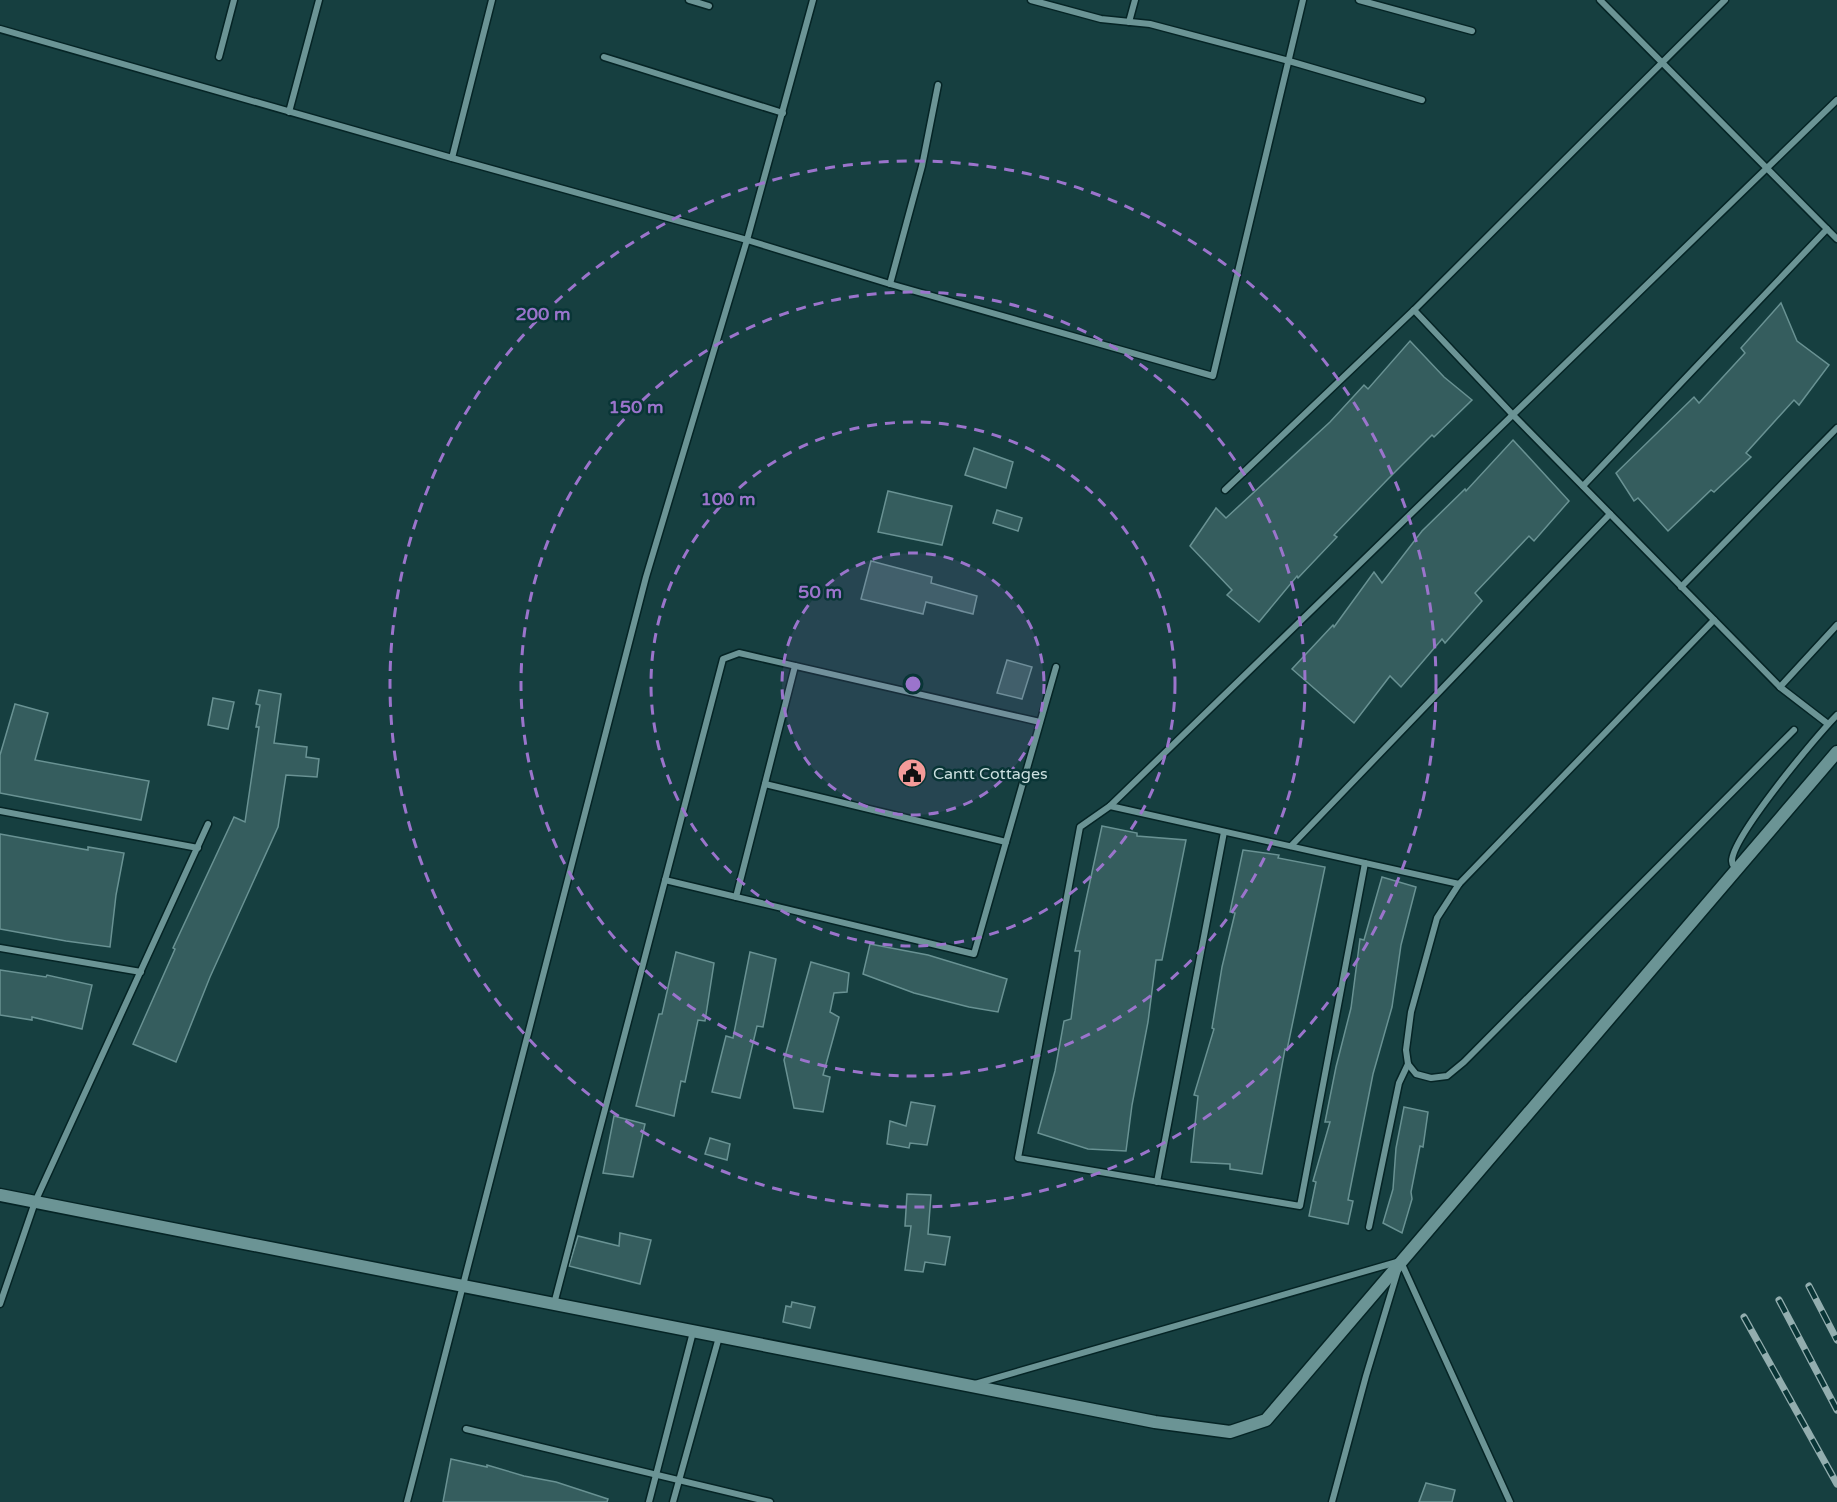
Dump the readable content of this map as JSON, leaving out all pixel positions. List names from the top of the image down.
{
  "places": {
    "public building": ["Cantt Cottages"]
  },
  "rings": [
    "200 m",
    "150 m",
    "100 m",
    "50 m"
  ]
}
